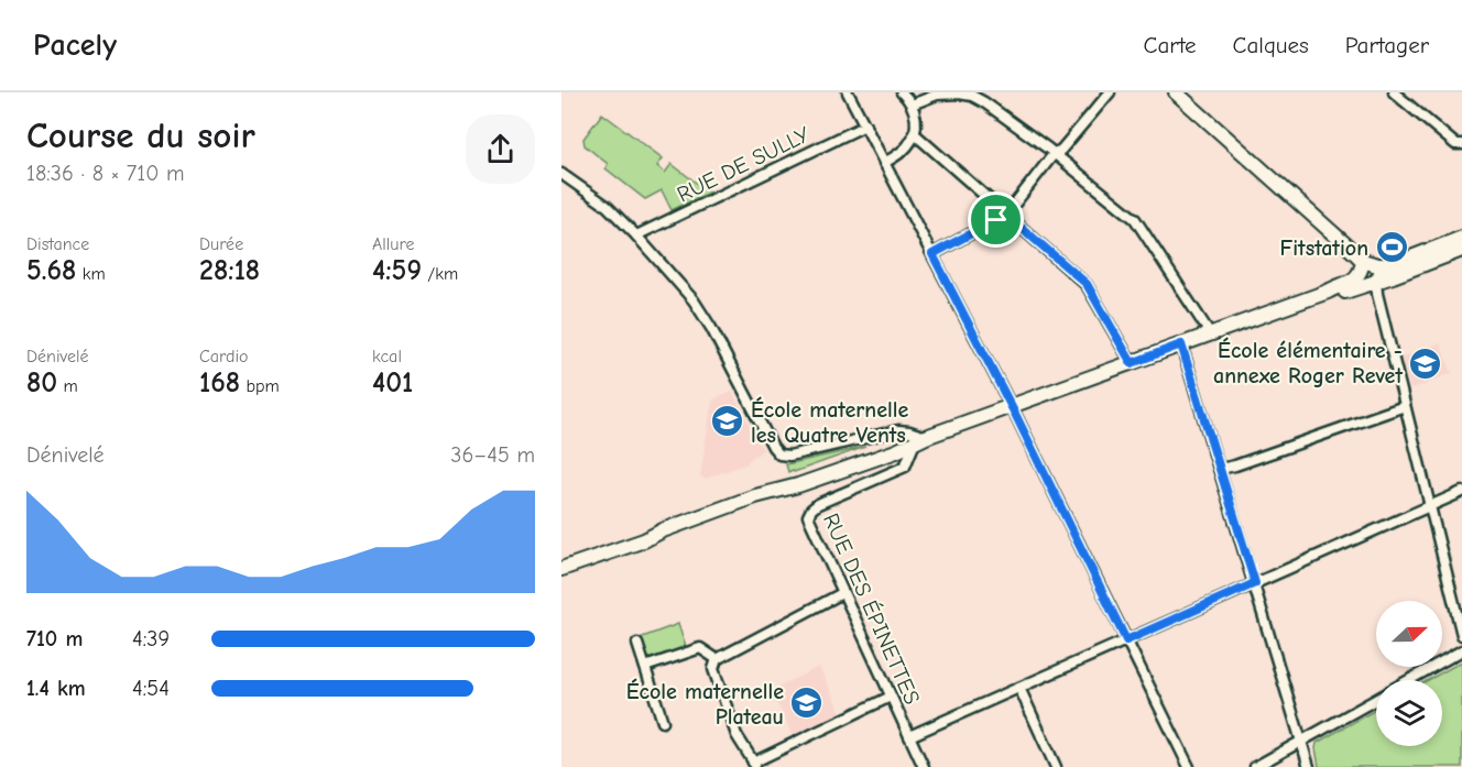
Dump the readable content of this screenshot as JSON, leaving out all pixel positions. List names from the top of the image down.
{
  "streets": {
    "street": ["RUE DE SULLY", "RUE DES ÉPINETTES"]
  },
  "places": {
    "sports": ["Fitstation"],
    "school or university": ["École élémentaire - annexe Roger Revet", "École maternelle les Quatre Vents", "École maternelle Plateau"]
  },
  "north": "right",
  "page": {
    "header": "Pacely",
    "nav": ["Carte", "Calques", "Partager"],
    "heading": ["Course du soir", "18:36 · 8 × 710 m"],
    "stats": [
      ["Distance", "5.68 km"],
      ["Durée", "28:18"],
      ["Allure", "4:59 /km"],
      ["Dénivelé", "80 m"],
      ["Cardio", "168 bpm"],
      ["kcal", "401"]
    ],
    "chart": ["Dénivelé", "36–45 m"],
    "list": [
      {
        "name": "710 m",
        "note": "4:39"
      },
      {
        "name": "1.4 km",
        "note": "4:54"
      }
    ]
  }
}
